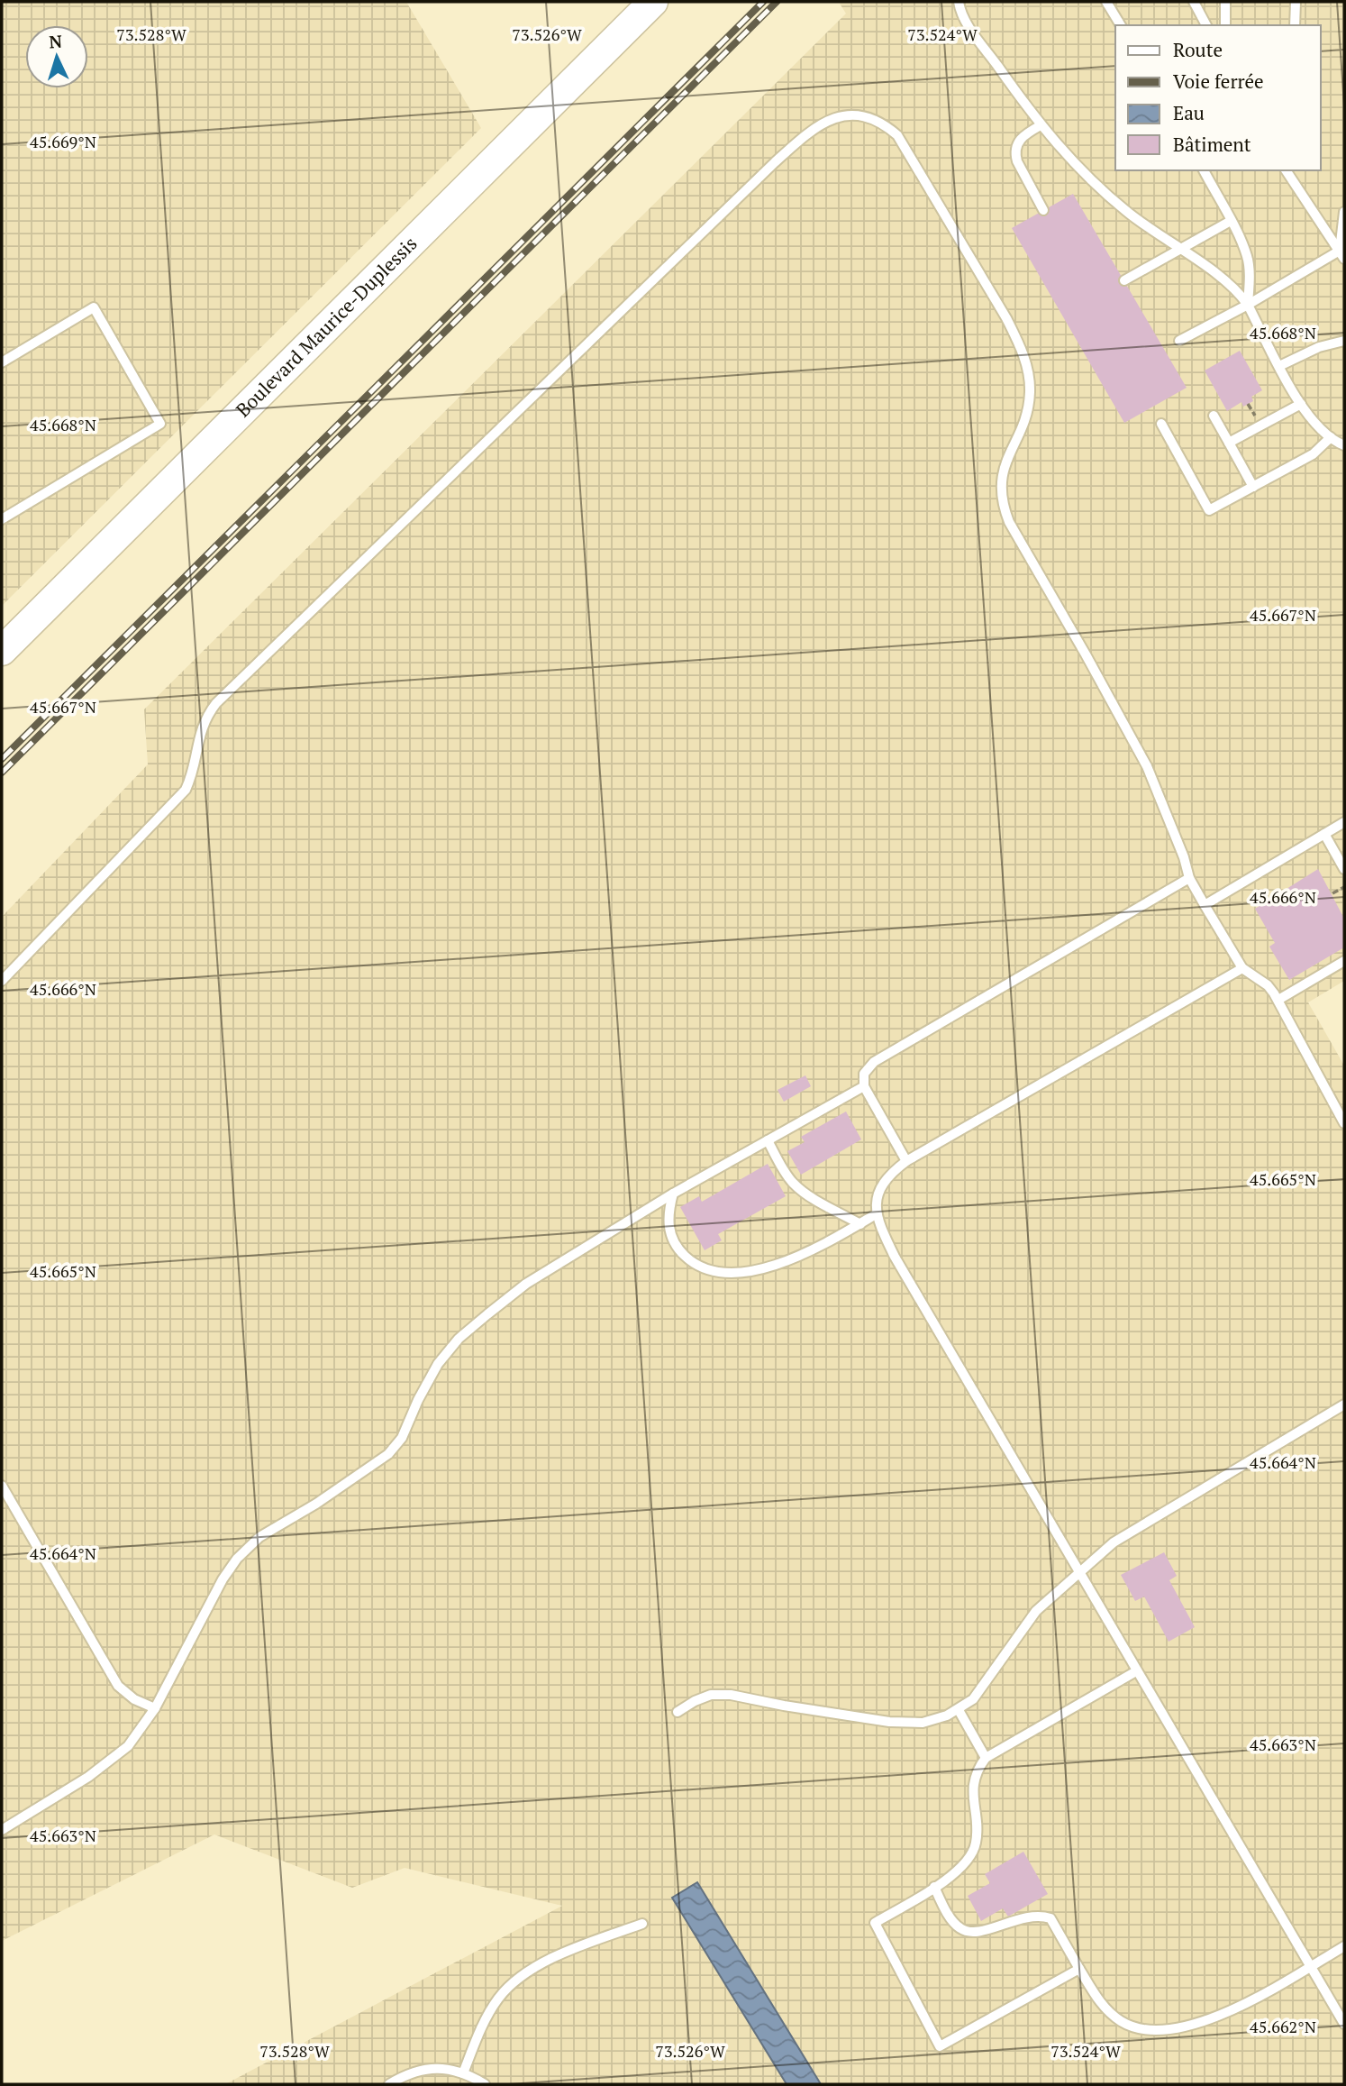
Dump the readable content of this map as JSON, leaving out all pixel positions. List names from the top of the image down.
{
  "streets": {
    "street": ["Boulevard Maurice-Duplessis"]
  },
  "legend": [
    "Route",
    "Voie ferrée",
    "Eau",
    "Bâtiment"
  ],
  "north": "top",
  "coordinates": [
    "73.528°W",
    "73.526°W",
    "73.524°W",
    "45.669°N",
    "45.668°N",
    "45.667°N",
    "45.666°N",
    "45.665°N",
    "45.664°N",
    "45.663°N",
    "45.662°N"
  ]
}
